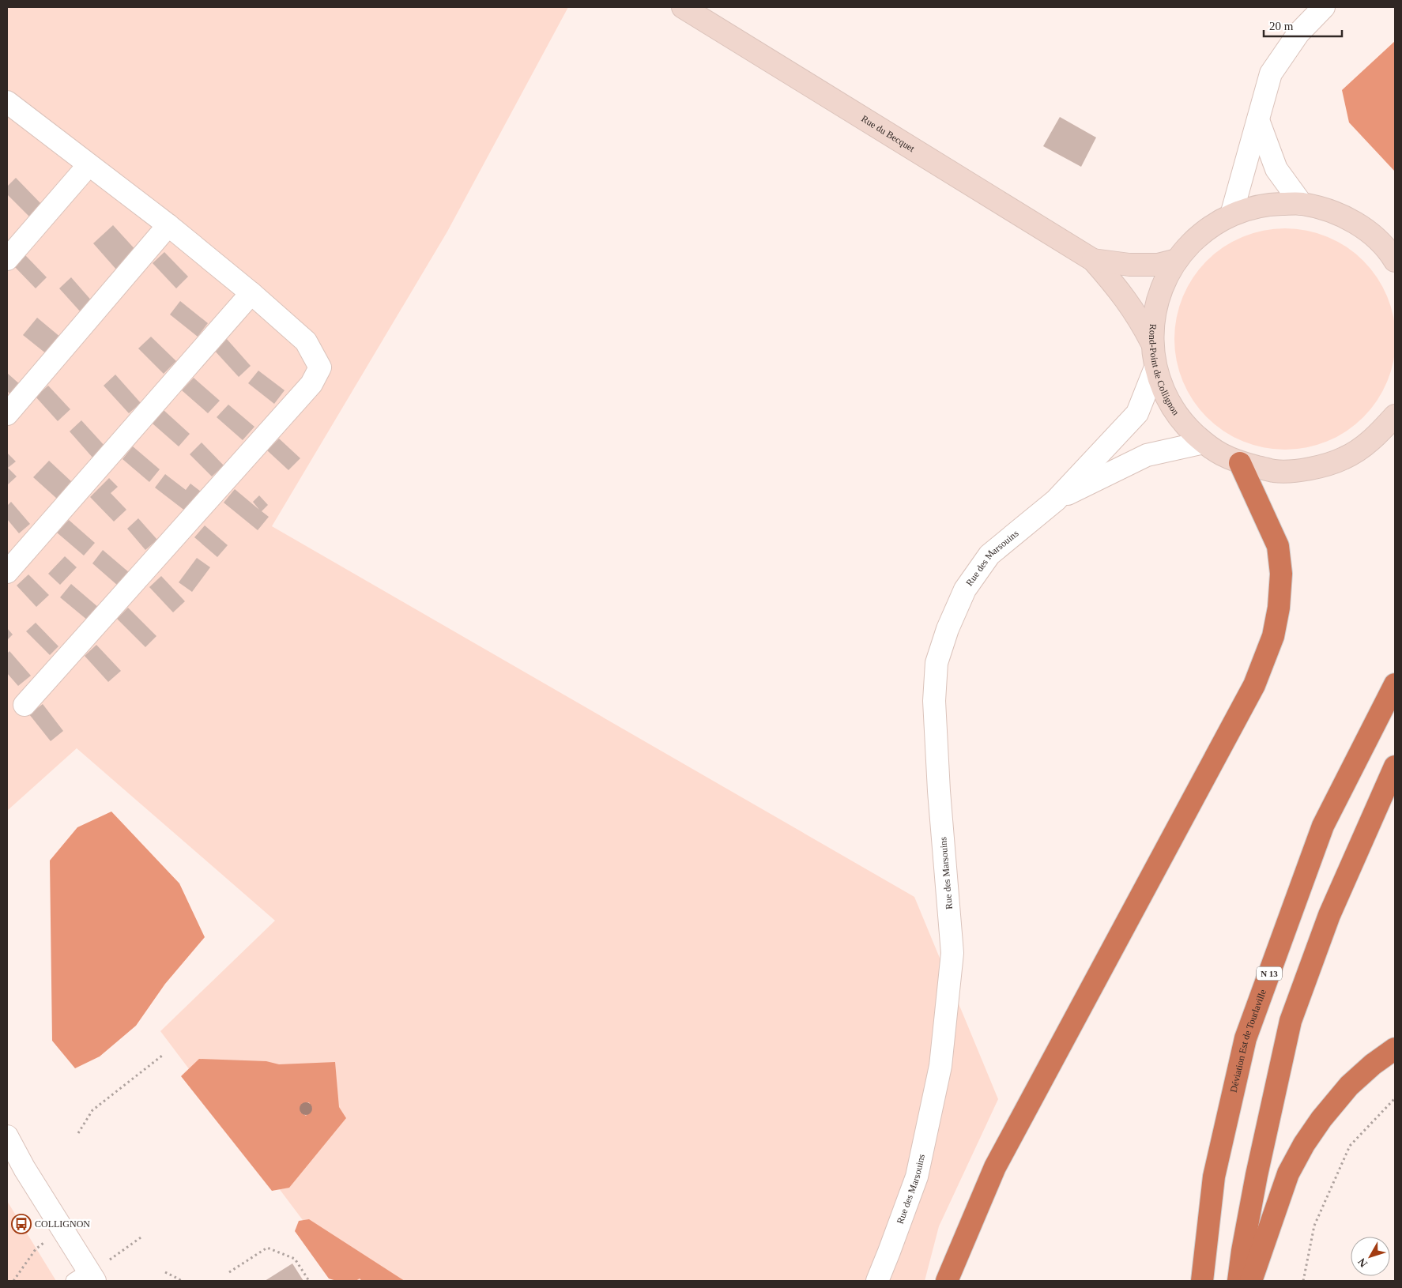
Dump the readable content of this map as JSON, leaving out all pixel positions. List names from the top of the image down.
{
  "streets": {
    "highway": ["N 13", "Déviation Est de Tourlaville"],
    "main road": ["Rue du Becquet", "Rond-Point de Collignon"],
    "street": ["Rue des Marsouins"]
  },
  "crossings": [
    ["Rue du Becquet", "Rond-Point de Collignon"],
    ["Rond-Point de Collignon", "Rue des Marsouins"]
  ],
  "places": {
    "bus stop": ["COLLIGNON"]
  },
  "scale_bar": "20 m",
  "north": "bottom left"
}
